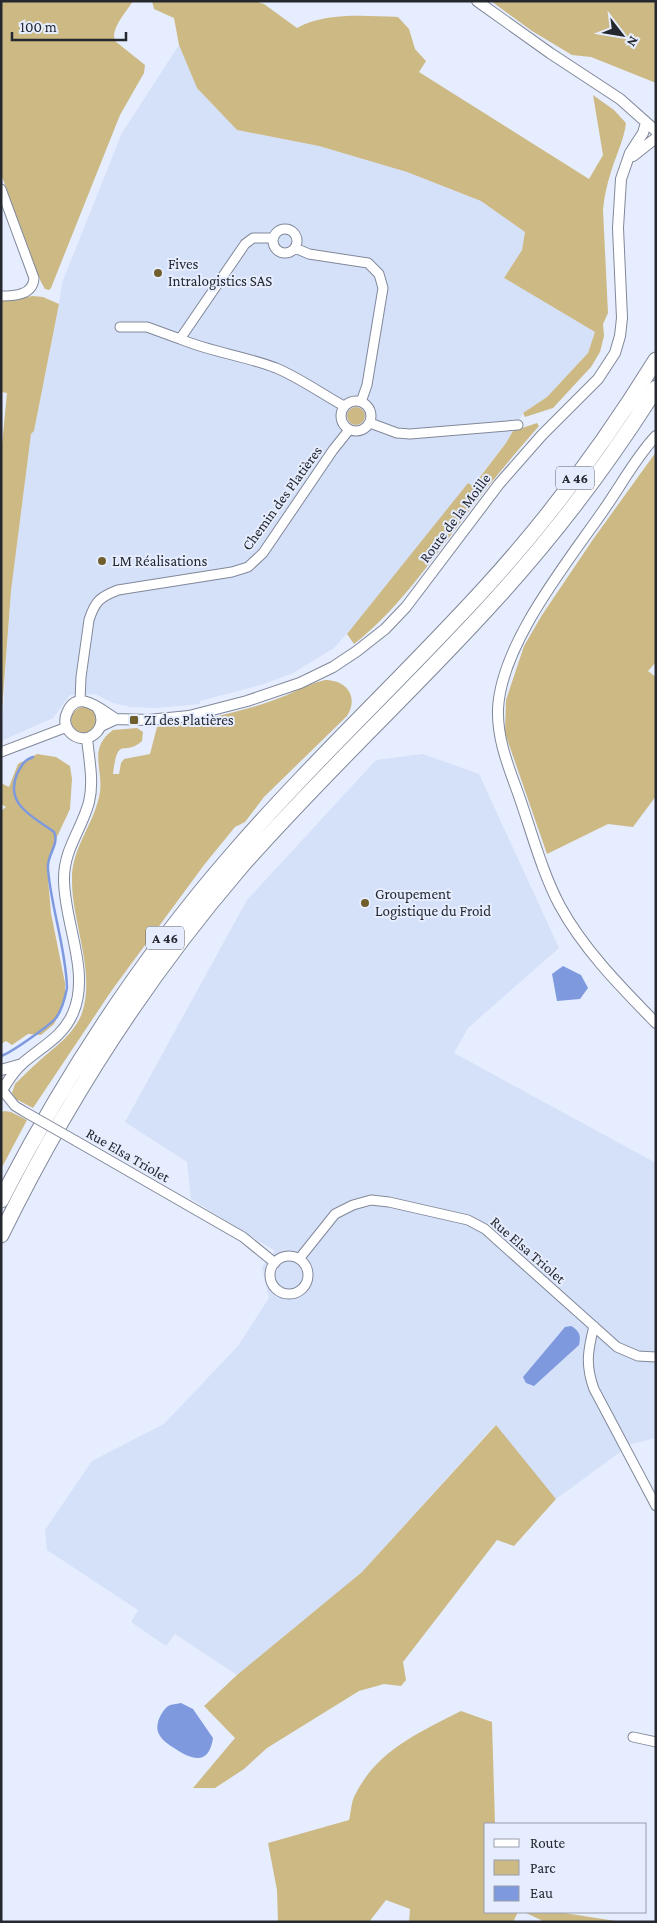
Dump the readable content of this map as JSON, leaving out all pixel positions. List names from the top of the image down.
{
  "streets": {
    "highway": ["A 46"],
    "street": ["Chemin des Platières", "Route de la Moille", "Rue Elsa Triolet"]
  },
  "crossings": [
    ["Chemin des Platières", "Route de la Moille"]
  ],
  "places": {
    "other": ["Fives Intralogistics SAS", "LM Réalisations", "Groupement Logistique du Froid"],
    "transit": ["ZI des Platières"]
  },
  "legend": ["Route", "Parc", "Eau"],
  "scale_bar": "100 m",
  "north": "bottom right"
}
